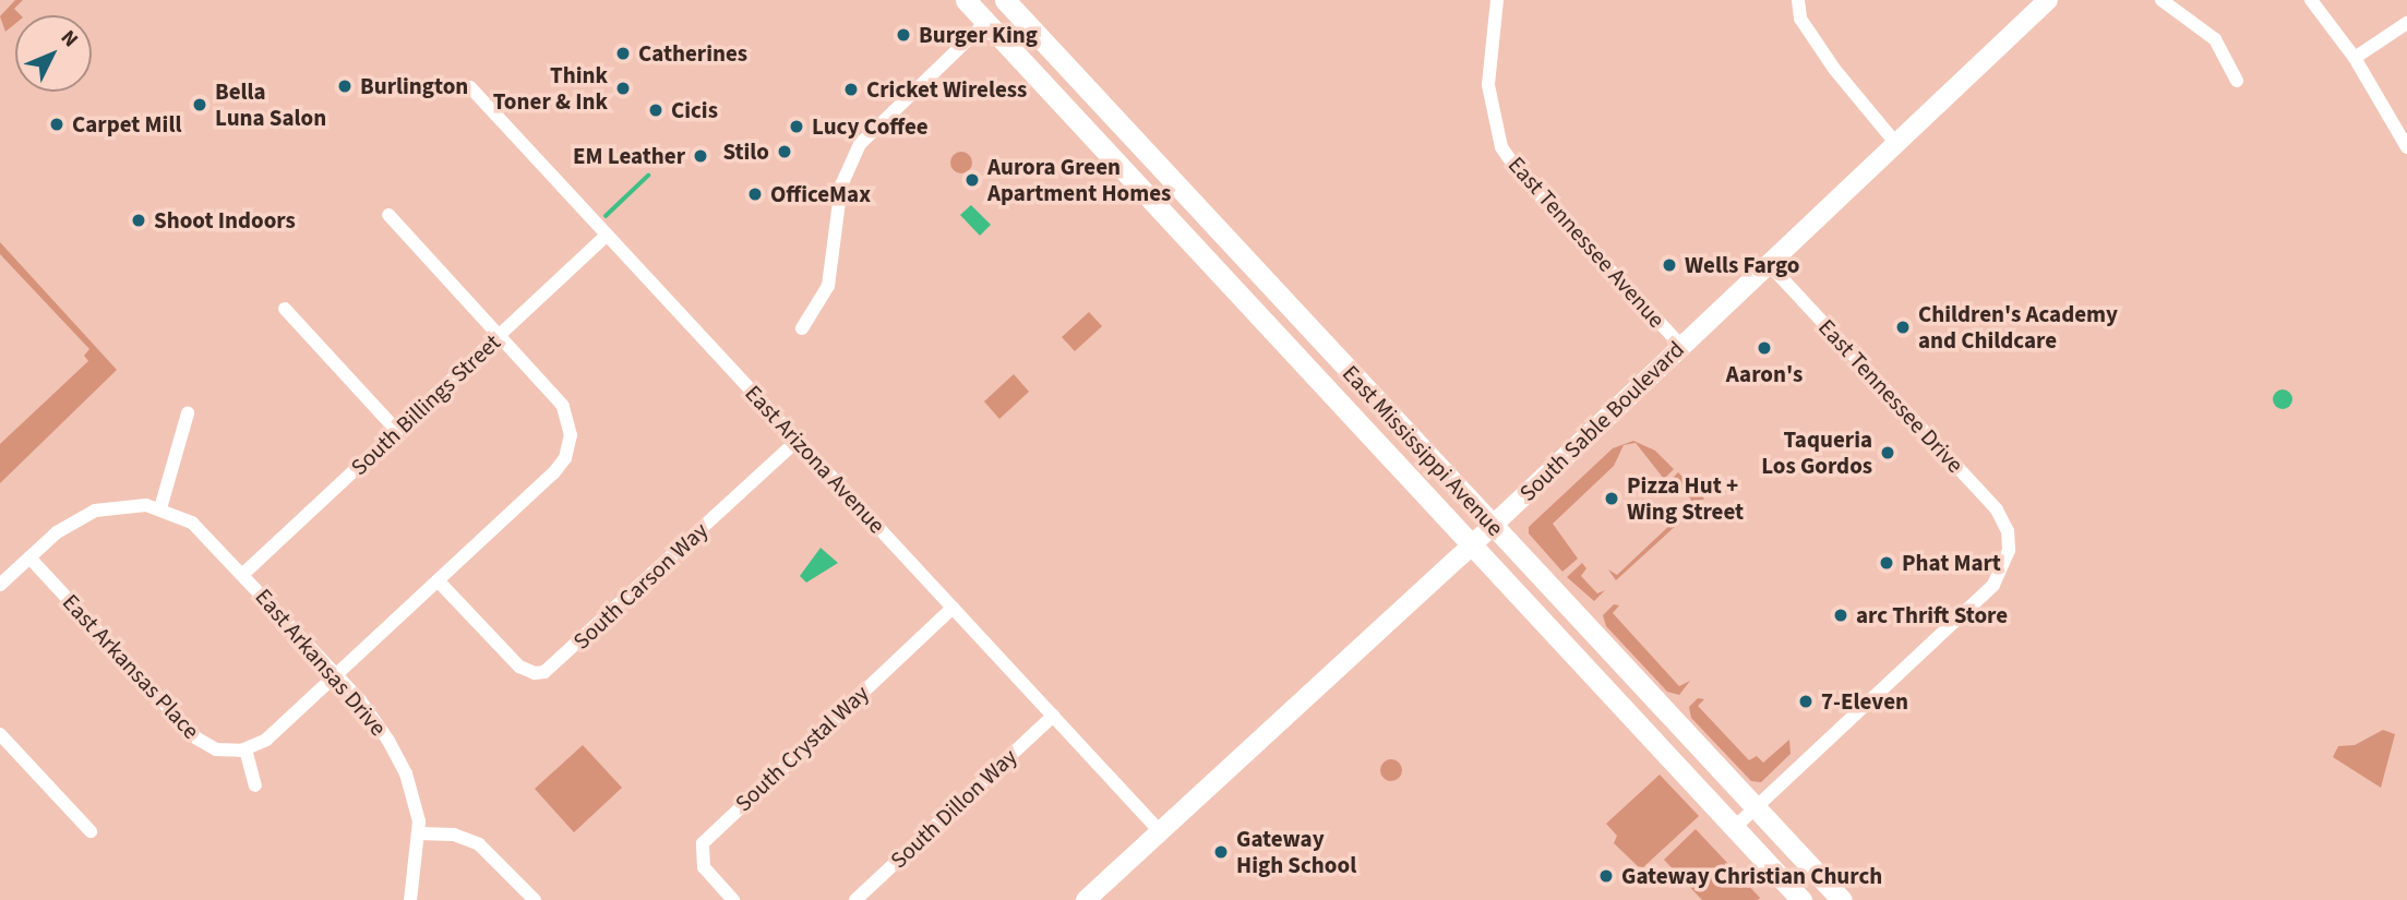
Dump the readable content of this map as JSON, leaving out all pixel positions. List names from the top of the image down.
{
  "streets": {
    "main road": ["South Sable Boulevard", "East Mississippi Avenue"],
    "street": [
      "East Tennessee Avenue",
      "East Tennessee Drive",
      "South Billings Street",
      "East Arizona Avenue",
      "South Carson Way",
      "East Arkansas Drive",
      "East Arkansas Place",
      "South Crystal Way",
      "South Dillon Way"
    ]
  },
  "crossings": [
    ["East Tennessee Avenue", "South Sable Boulevard"],
    ["East Tennessee Drive", "South Sable Boulevard"],
    ["East Tennessee Drive", "East Mississippi Avenue"],
    ["South Billings Street", "East Arizona Avenue"],
    ["South Billings Street", "East Arkansas Drive"],
    ["South Sable Boulevard", "East Mississippi Avenue"],
    ["South Sable Boulevard", "East Arizona Avenue"],
    ["East Arizona Avenue", "South Carson Way"],
    ["East Arizona Avenue", "South Crystal Way"],
    ["East Arizona Avenue", "South Dillon Way"],
    ["East Arkansas Drive", "East Arkansas Place"]
  ],
  "places": [
    "Burger King",
    "Catherines",
    "Burlington",
    "Think Toner & Ink",
    "Cricket Wireless",
    "Bella Luna Salon",
    "Cicis",
    "Carpet Mill",
    "Lucy Coffee",
    "Stilo",
    "EM Leather",
    "Aurora Green Apartment Homes",
    "OfficeMax",
    "Shoot Indoors",
    "Wells Fargo",
    "Children's Academy and Childcare",
    "Aaron's",
    "Taqueria Los Gordos",
    "Pizza Hut + Wing Street",
    "Phat Mart",
    "arc Thrift Store",
    "7-Eleven",
    "Gateway High School",
    "Gateway Christian Church"
  ],
  "north": "top right"
}
